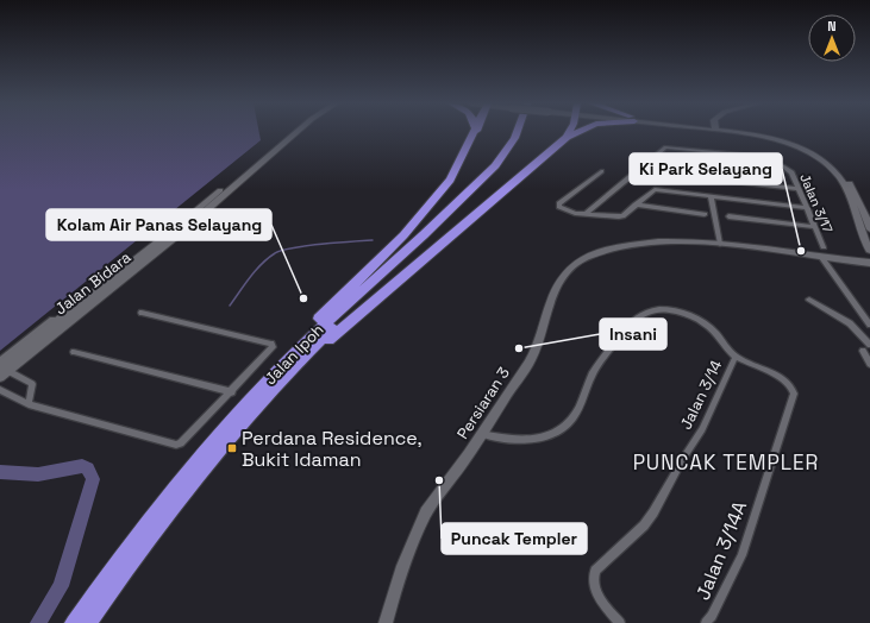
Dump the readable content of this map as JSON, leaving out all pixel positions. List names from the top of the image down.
{
  "streets": {
    "highway": ["Jalan Ipoh"],
    "main road": ["Jalan Bidara", "Persiaran 3"],
    "street": ["Jalan 3/17", "Jalan 3/14", "Jalan 3/14A"]
  },
  "crossings": [
    ["Jalan 3/14", "Persiaran 3"],
    ["Jalan 3/14", "Jalan 3/14A"]
  ],
  "districts": ["PUNCAK TEMPLER"],
  "places": {
    "other": [
      "Ki Park Selayang",
      "Kolam Air Panas Selayang",
      "Insani",
      "Puncak Templer"
    ],
    "transit": ["Perdana Residence, Bukit Idaman"]
  },
  "north": "top"
}
